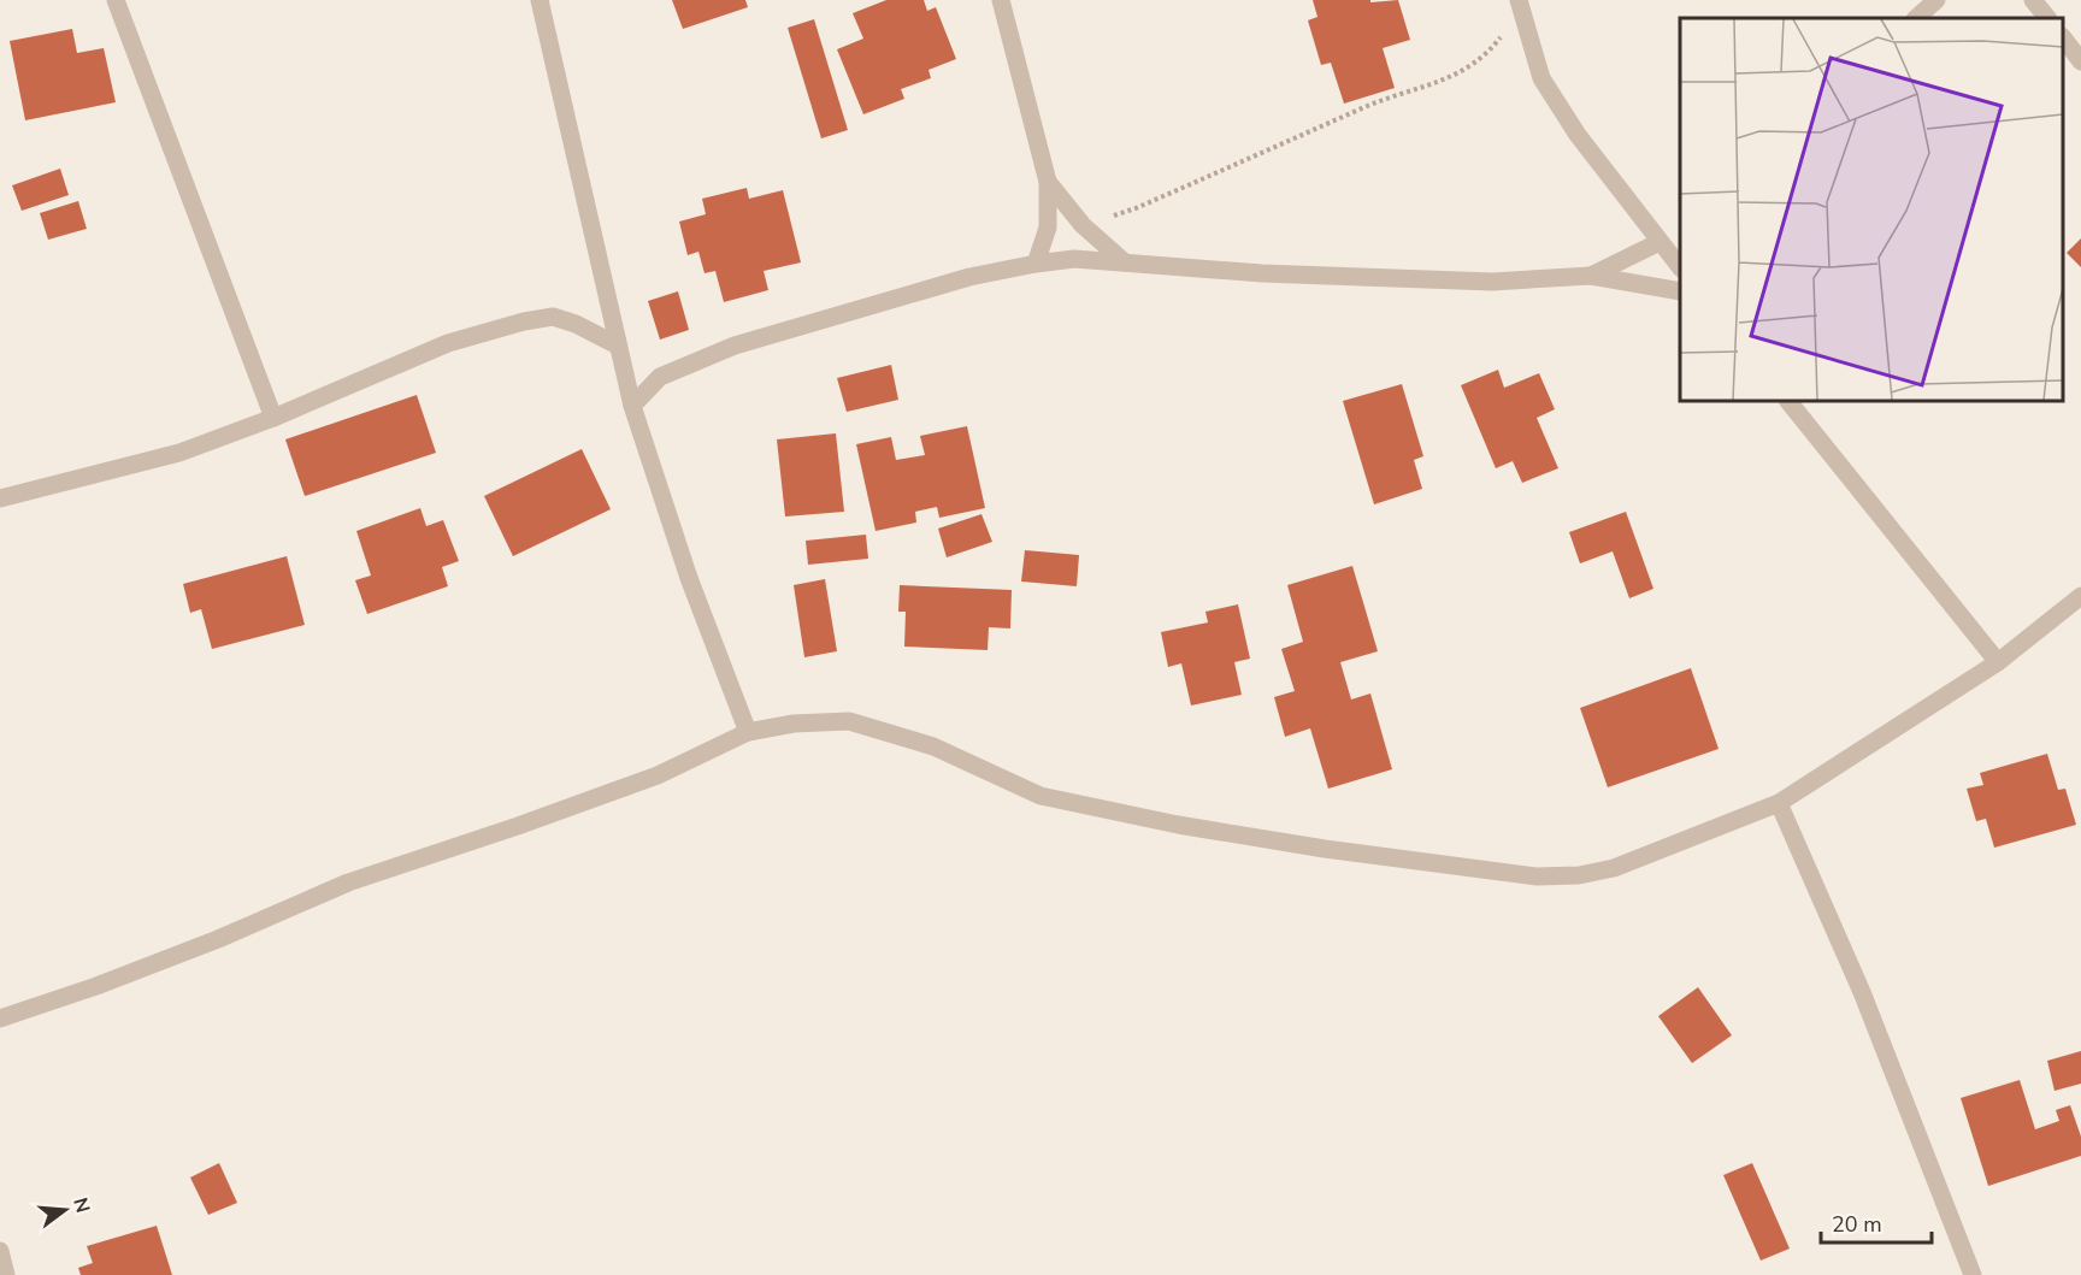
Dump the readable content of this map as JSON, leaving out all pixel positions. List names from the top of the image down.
{
  "scale_bar": "20 m",
  "north": "right"
}
